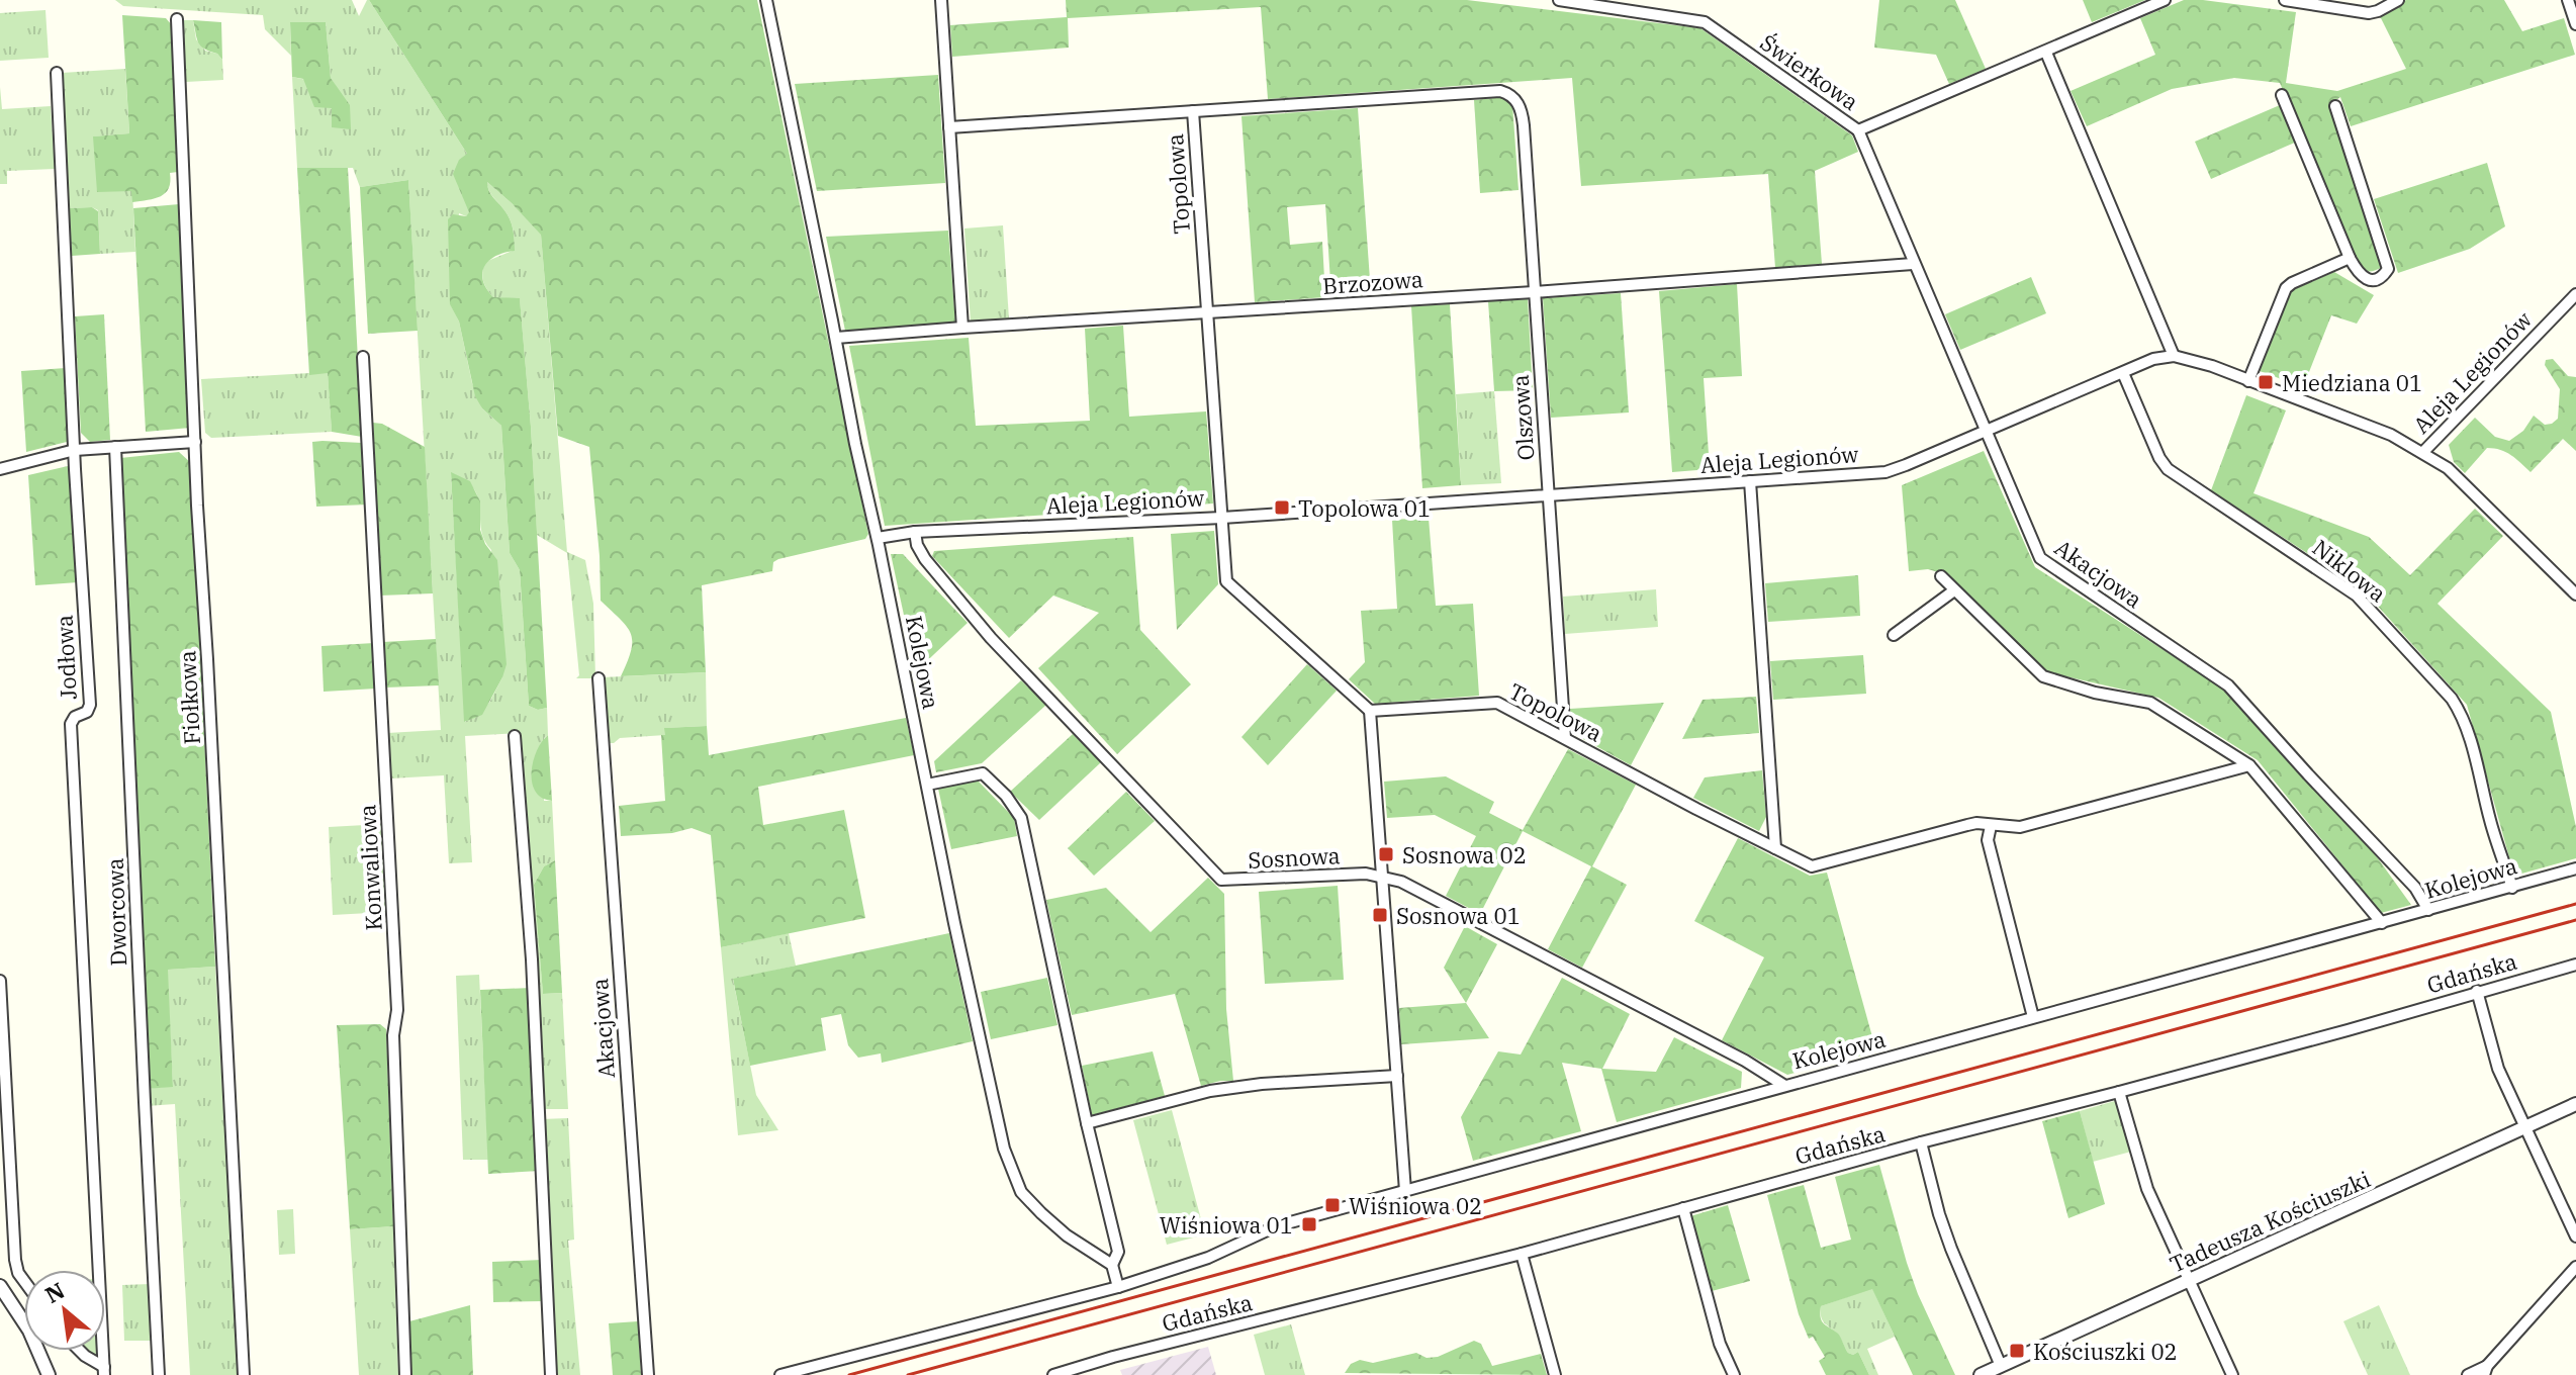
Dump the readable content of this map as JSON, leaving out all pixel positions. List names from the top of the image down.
{
  "streets": {
    "street": [
      "Świerkowa",
      "Topolowa",
      "Brzozowa",
      "Aleja Legionów",
      "Olszowa",
      "Niklowa",
      "Akacjowa",
      "Jodłowa",
      "Kolejowa",
      "Fiołkowa",
      "Sosnowa",
      "Konwaliowa",
      "Dworcowa",
      "Gdańska",
      "Tadeusza Kościuszki"
    ]
  },
  "crossings": [
    ["Świerkowa", "Akacjowa"],
    ["Topolowa", "Brzozowa"],
    ["Topolowa", "Aleja Legionów"],
    ["Topolowa", "Olszowa"],
    ["Brzozowa", "Olszowa"],
    ["Brzozowa", "Akacjowa"],
    ["Brzozowa", "Kolejowa"],
    ["Aleja Legionów", "Olszowa"],
    ["Aleja Legionów", "Niklowa"],
    ["Aleja Legionów", "Akacjowa"],
    ["Aleja Legionów", "Kolejowa"],
    ["Aleja Legionów", "Sosnowa"],
    ["Niklowa", "Kolejowa"],
    ["Akacjowa", "Kolejowa"],
    ["Kolejowa", "Sosnowa"]
  ],
  "places": {
    "transit": [
      "Miedziana 01",
      "Topolowa 01",
      "Sosnowa 02",
      "Sosnowa 01",
      "Wiśniowa 02",
      "Wiśniowa 01",
      "Kościuszki 02"
    ]
  },
  "north": "top left"
}
